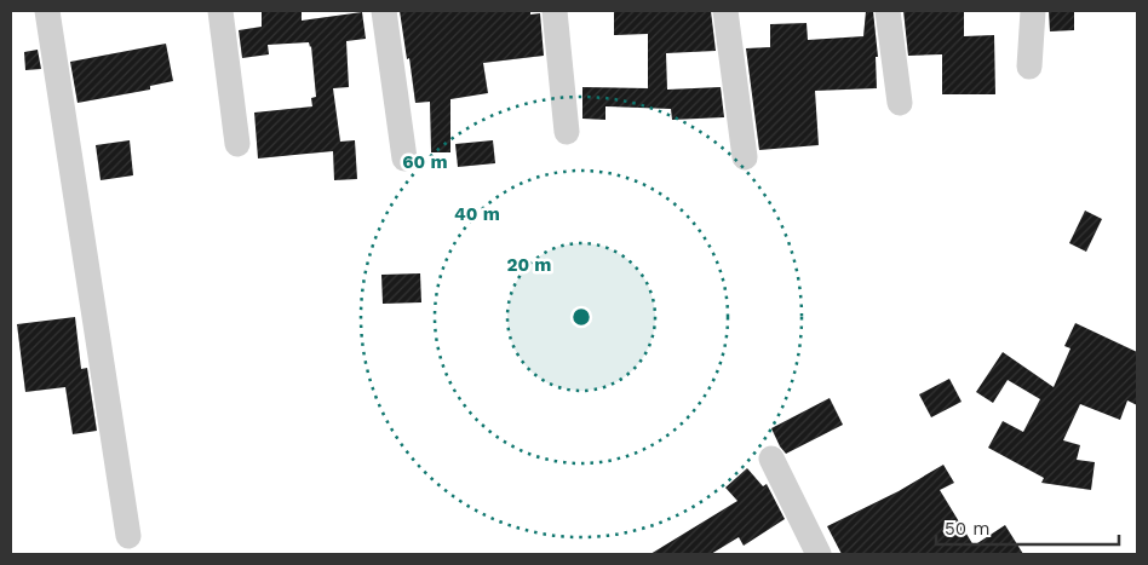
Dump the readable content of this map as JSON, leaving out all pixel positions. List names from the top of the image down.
{
  "scale_bar": "50 m",
  "rings": ["60 m", "40 m", "20 m"]
}
